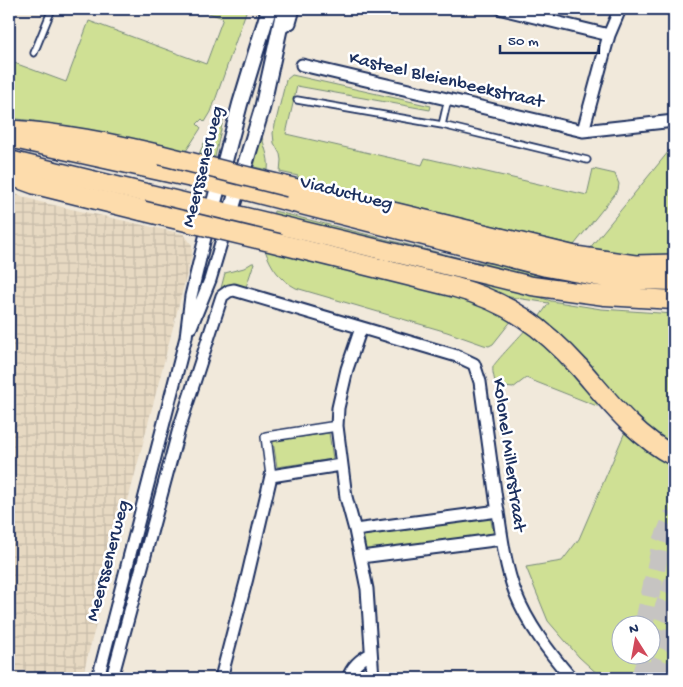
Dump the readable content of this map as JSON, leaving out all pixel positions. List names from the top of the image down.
{
  "streets": {
    "main road": ["Viaductweg"],
    "street": ["Kasteel Bleienbeekstraat", "Meerssenerweg", "Kolonel Millerstraat"]
  },
  "crossings": [
    ["Meerssenerweg", "Viaductweg"],
    ["Meerssenerweg", "Kolonel Millerstraat"]
  ],
  "scale_bar": "50 m",
  "north": "top"
}
